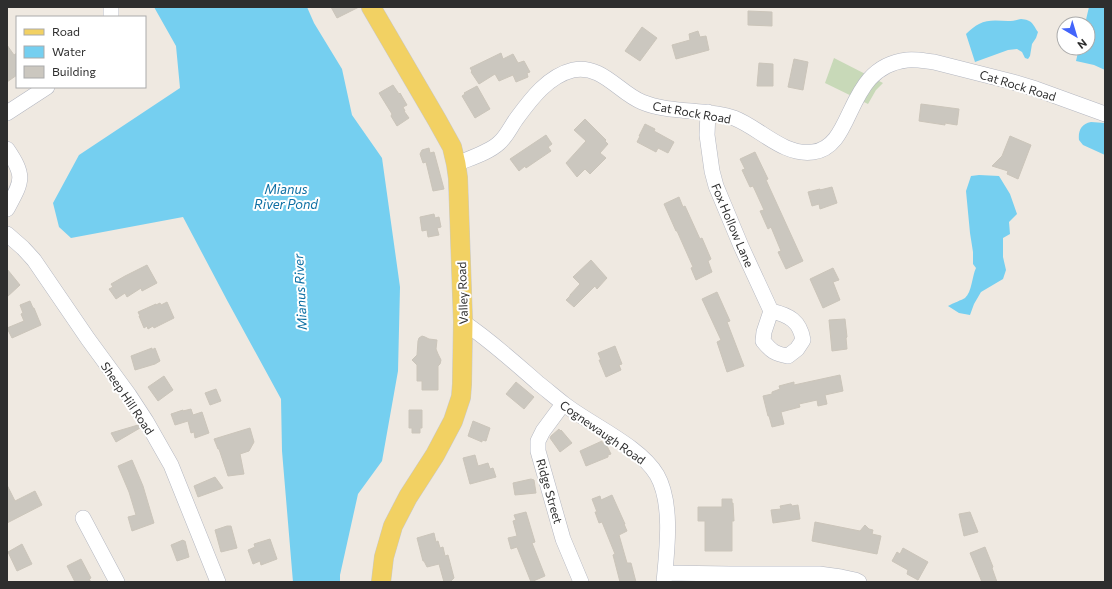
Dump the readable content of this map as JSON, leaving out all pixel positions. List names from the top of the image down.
{
  "streets": {
    "main road": ["Valley Road"],
    "street": [
      "Cat Rock Road",
      "Fox Hollow Lane",
      "Sheep Hill Road",
      "Cognewaugh Road",
      "Ridge Street"
    ]
  },
  "crossings": [
    ["Cat Rock Road", "Fox Hollow Lane"],
    ["Cat Rock Road", "Valley Road"],
    ["Valley Road", "Cognewaugh Road"],
    ["Cognewaugh Road", "Ridge Street"]
  ],
  "water": ["Mianus River Pond", "Mianus River"],
  "legend": ["Road", "Water", "Building"],
  "north": "bottom right"
}
